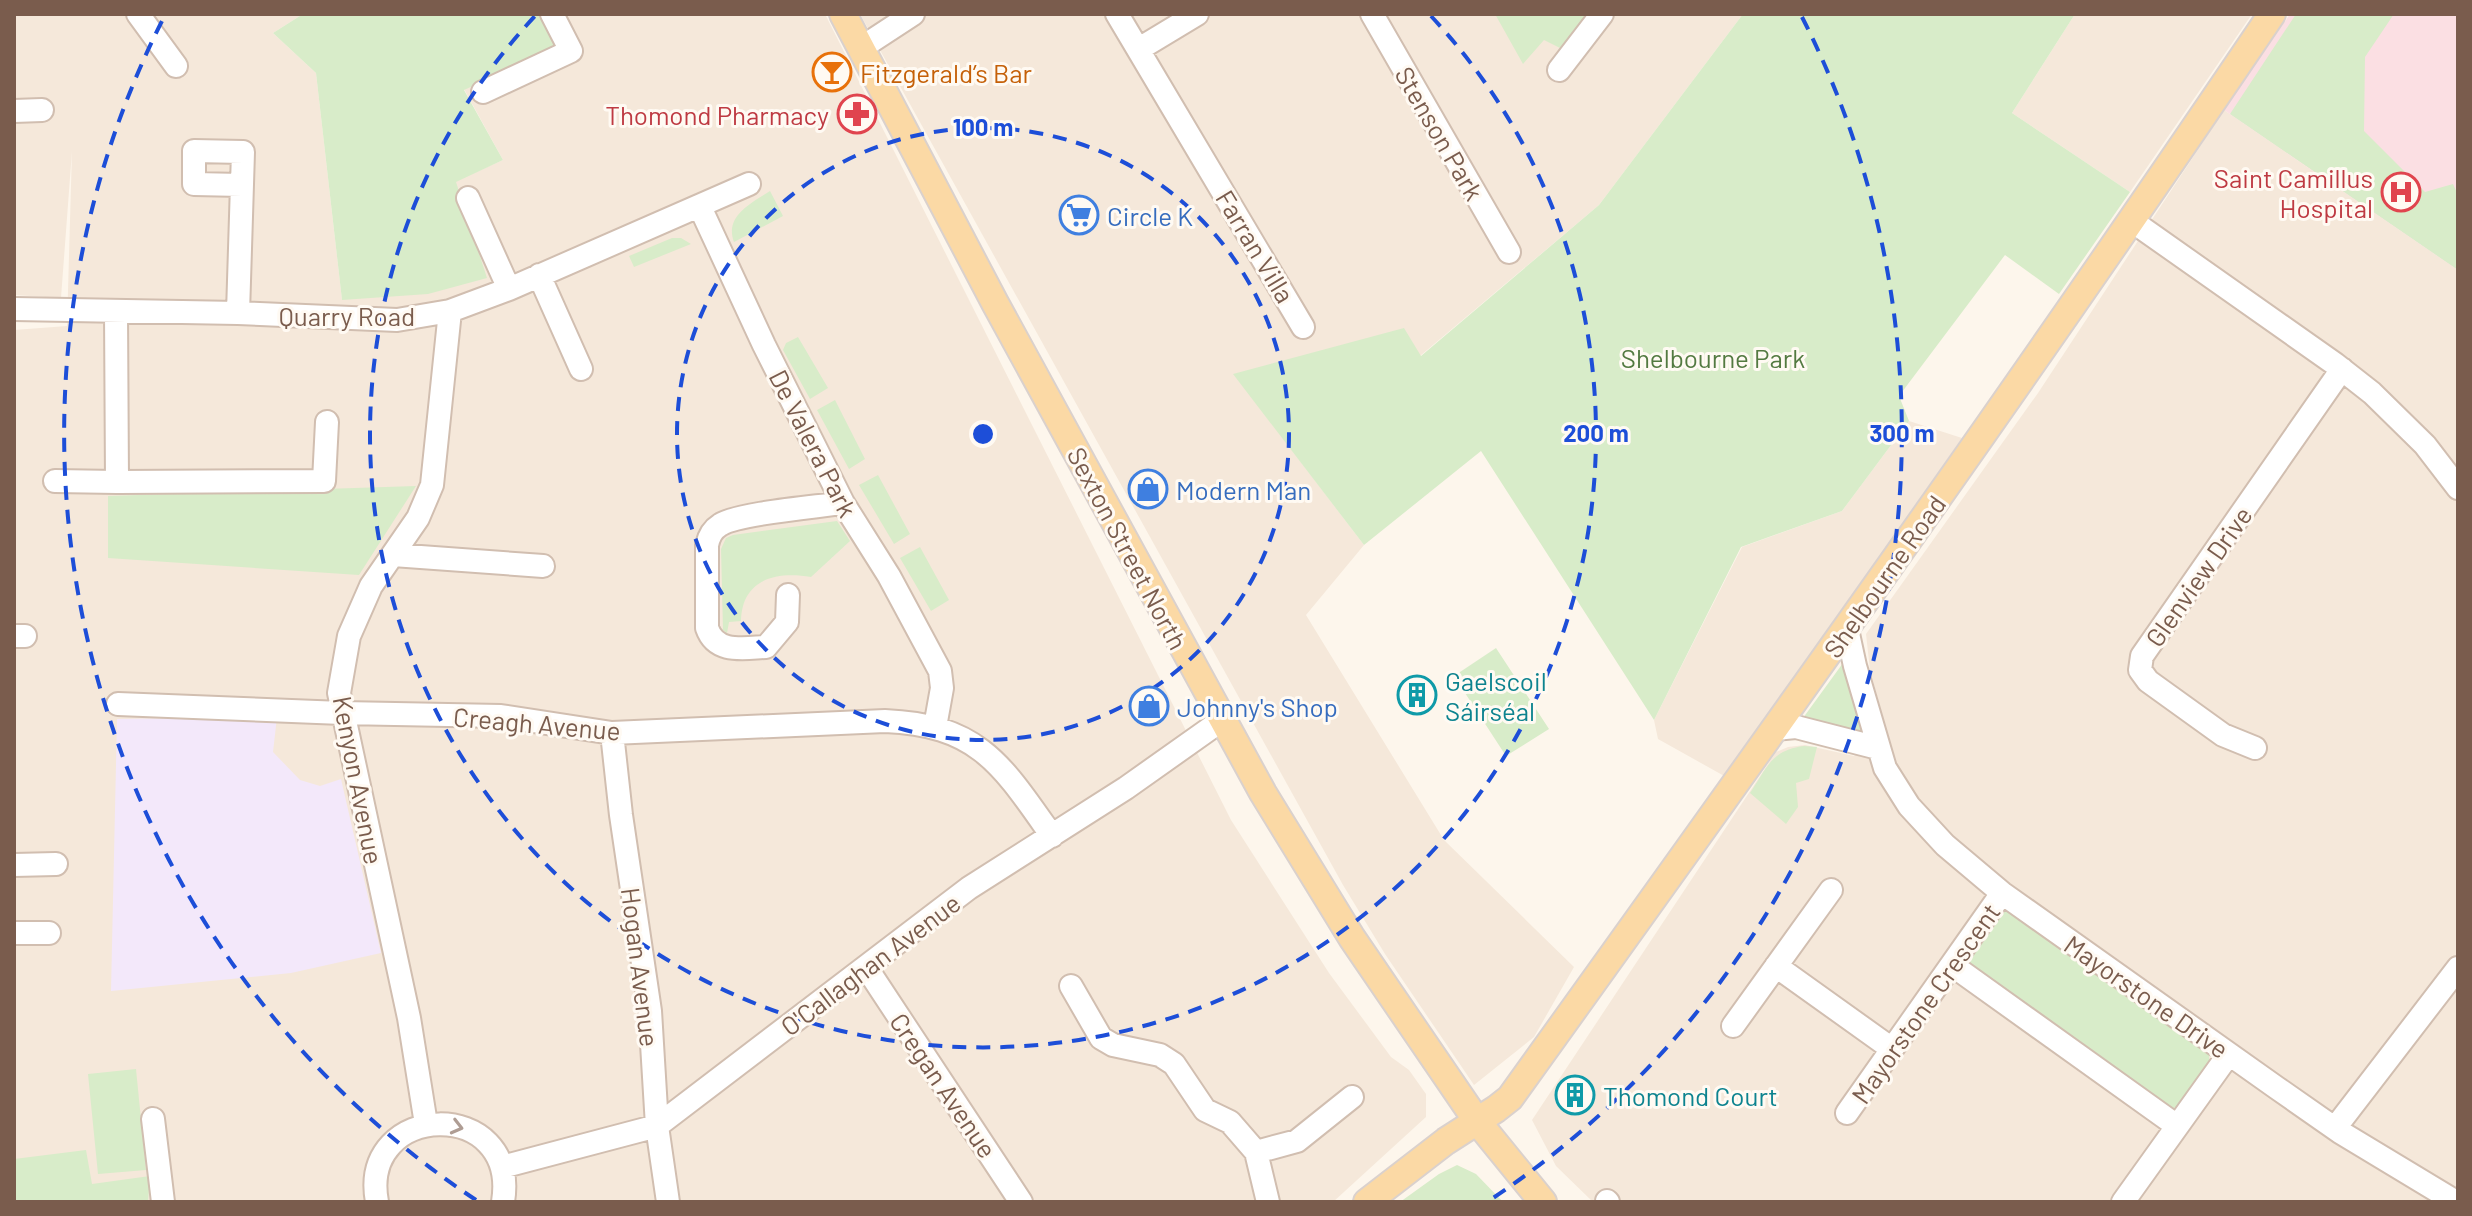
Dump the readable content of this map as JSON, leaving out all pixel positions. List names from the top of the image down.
{
  "streets": {
    "main road": ["Sexton Street North", "Shelbourne Road"],
    "street": [
      "Stenson Park",
      "Farran Villa",
      "Quarry Road",
      "De Valera Park",
      "Glenview Drive",
      "Creagh Avenue",
      "Kenyon Avenue",
      "O'Callaghan Avenue",
      "Hogan Avenue",
      "Mayorstone Drive",
      "Mayorstone Crescent",
      "Cregan Avenue"
    ]
  },
  "crossings": [
    ["Quarry Road", "De Valera Park"],
    ["Quarry Road", "Kenyon Avenue"],
    ["De Valera Park", "Creagh Avenue"],
    ["Sexton Street North", "Shelbourne Road"],
    ["Sexton Street North", "O'Callaghan Avenue"],
    ["Shelbourne Road", "Mayorstone Drive"],
    ["Creagh Avenue", "Kenyon Avenue"],
    ["Creagh Avenue", "O'Callaghan Avenue"],
    ["Creagh Avenue", "Hogan Avenue"],
    ["O'Callaghan Avenue", "Hogan Avenue"],
    ["O'Callaghan Avenue", "Cregan Avenue"],
    ["Mayorstone Drive", "Mayorstone Crescent"]
  ],
  "parks": ["Shelbourne Park"],
  "places": {
    "bar": ["Fitzgerald’s Bar"],
    "pharmacy": ["Thomond Pharmacy"],
    "hospital": ["Saint Camillus Hospital"],
    "supermarket": ["Circle K"],
    "shop": ["Modern Man", "Johnny's Shop"],
    "building": ["Gaelscoil Sáirséal", "Thomond Court"]
  },
  "rings": ["100 m", "200 m", "300 m"]
}
